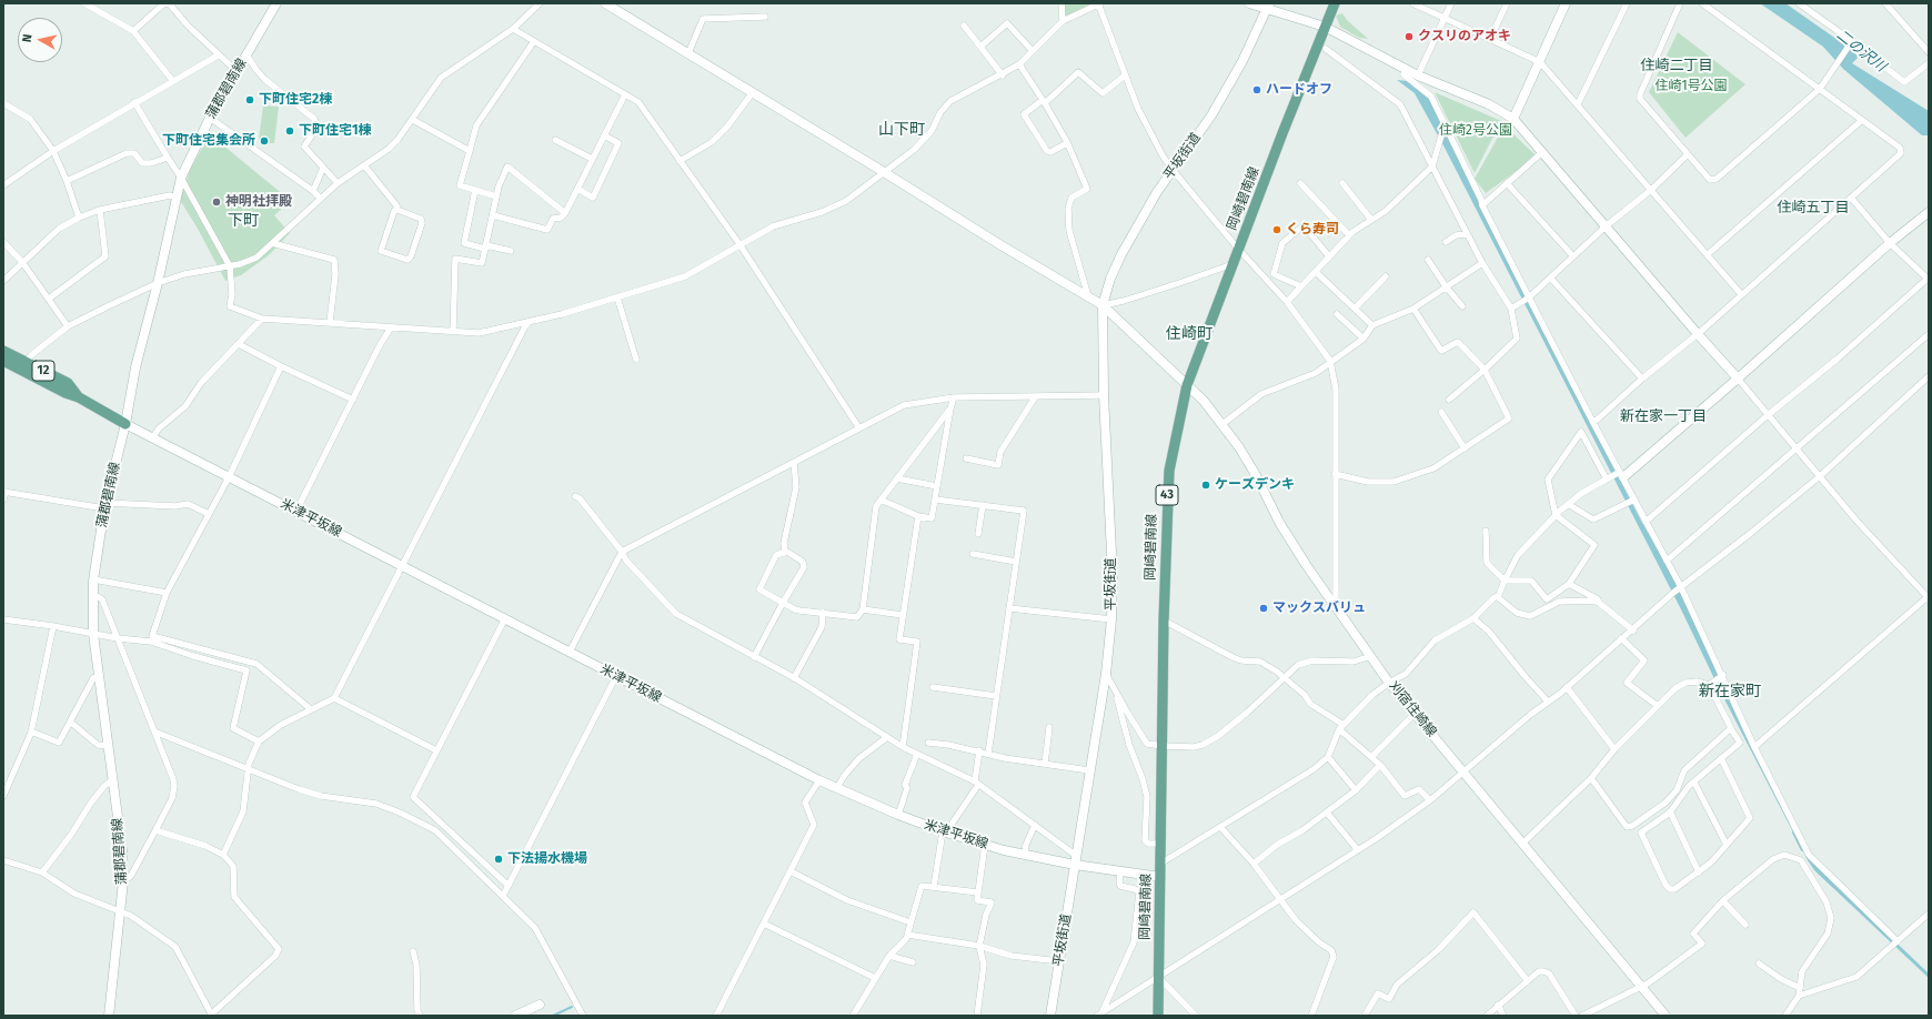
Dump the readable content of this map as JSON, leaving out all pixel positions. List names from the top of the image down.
{
  "streets": {
    "main road": [
      "蒲郡碧南線",
      "平坂街道",
      "岡崎碧南線",
      "12",
      "43",
      "米津平坂線",
      "刈宿住崎線"
    ]
  },
  "crossings": [
    ["蒲郡碧南線", "12"],
    ["蒲郡碧南線", "米津平坂線"],
    ["平坂街道", "米津平坂線"],
    ["平坂街道", "刈宿住崎線"],
    ["岡崎碧南線", "米津平坂線"],
    ["岡崎碧南線", "刈宿住崎線"],
    ["12", "米津平坂線"]
  ],
  "districts": [
    "住崎二丁目",
    "山下町",
    "住崎五丁目",
    "下町",
    "住崎町",
    "新在家一丁目",
    "新在家町"
  ],
  "water": ["二の沢川"],
  "parks": ["住崎1号公園", "住崎2号公園"],
  "places": [
    "クスリのアオキ",
    "ハードオフ",
    "下町住宅2棟",
    "下町住宅1棟",
    "下町住宅集会所",
    "神明社拝殿",
    "くら寿司",
    "ケーズデンキ",
    "マックスバリュ",
    "下法揚水機場"
  ],
  "north": "left"
}
